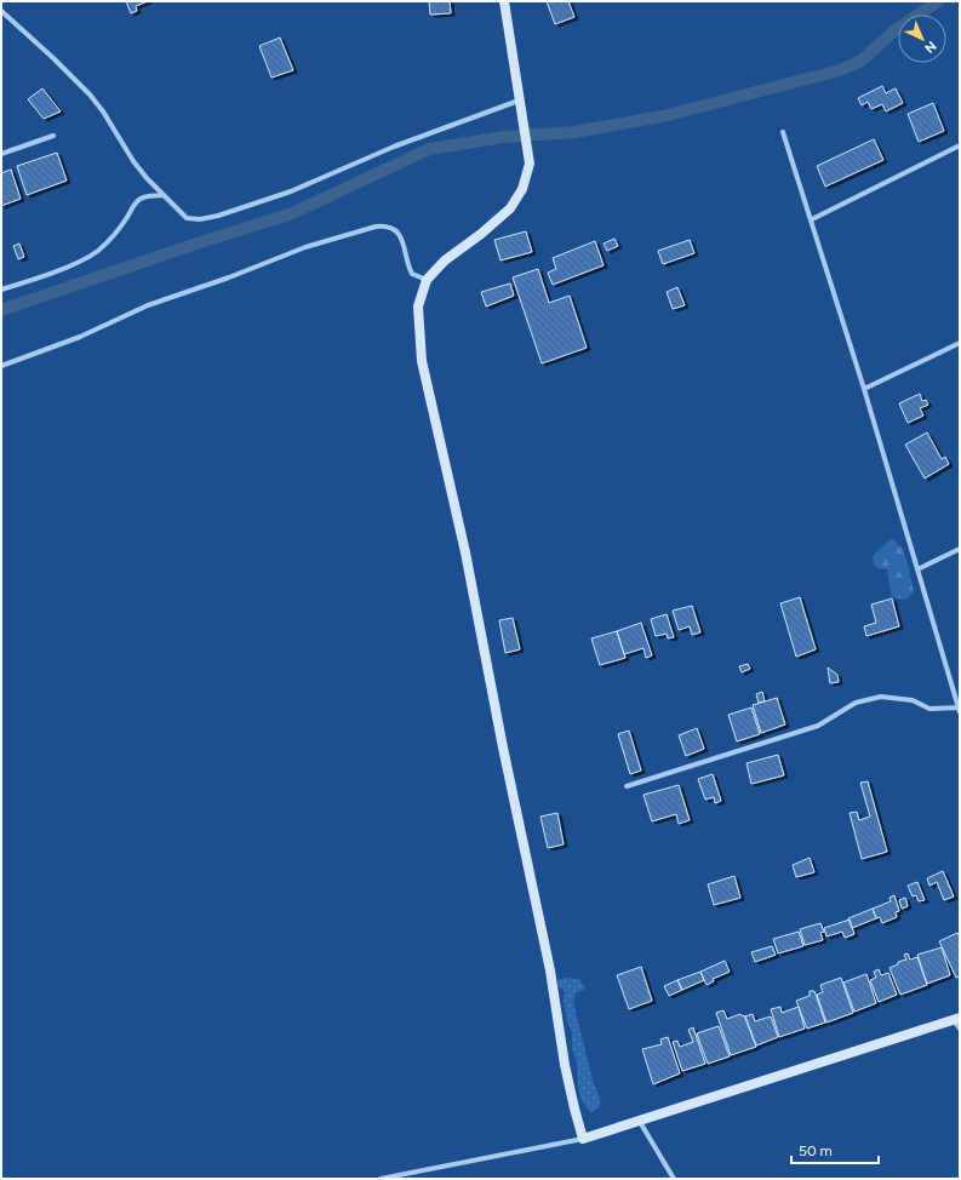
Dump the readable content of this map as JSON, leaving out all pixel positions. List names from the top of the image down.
{
  "scale_bar": "50 m",
  "north": "bottom right"
}
